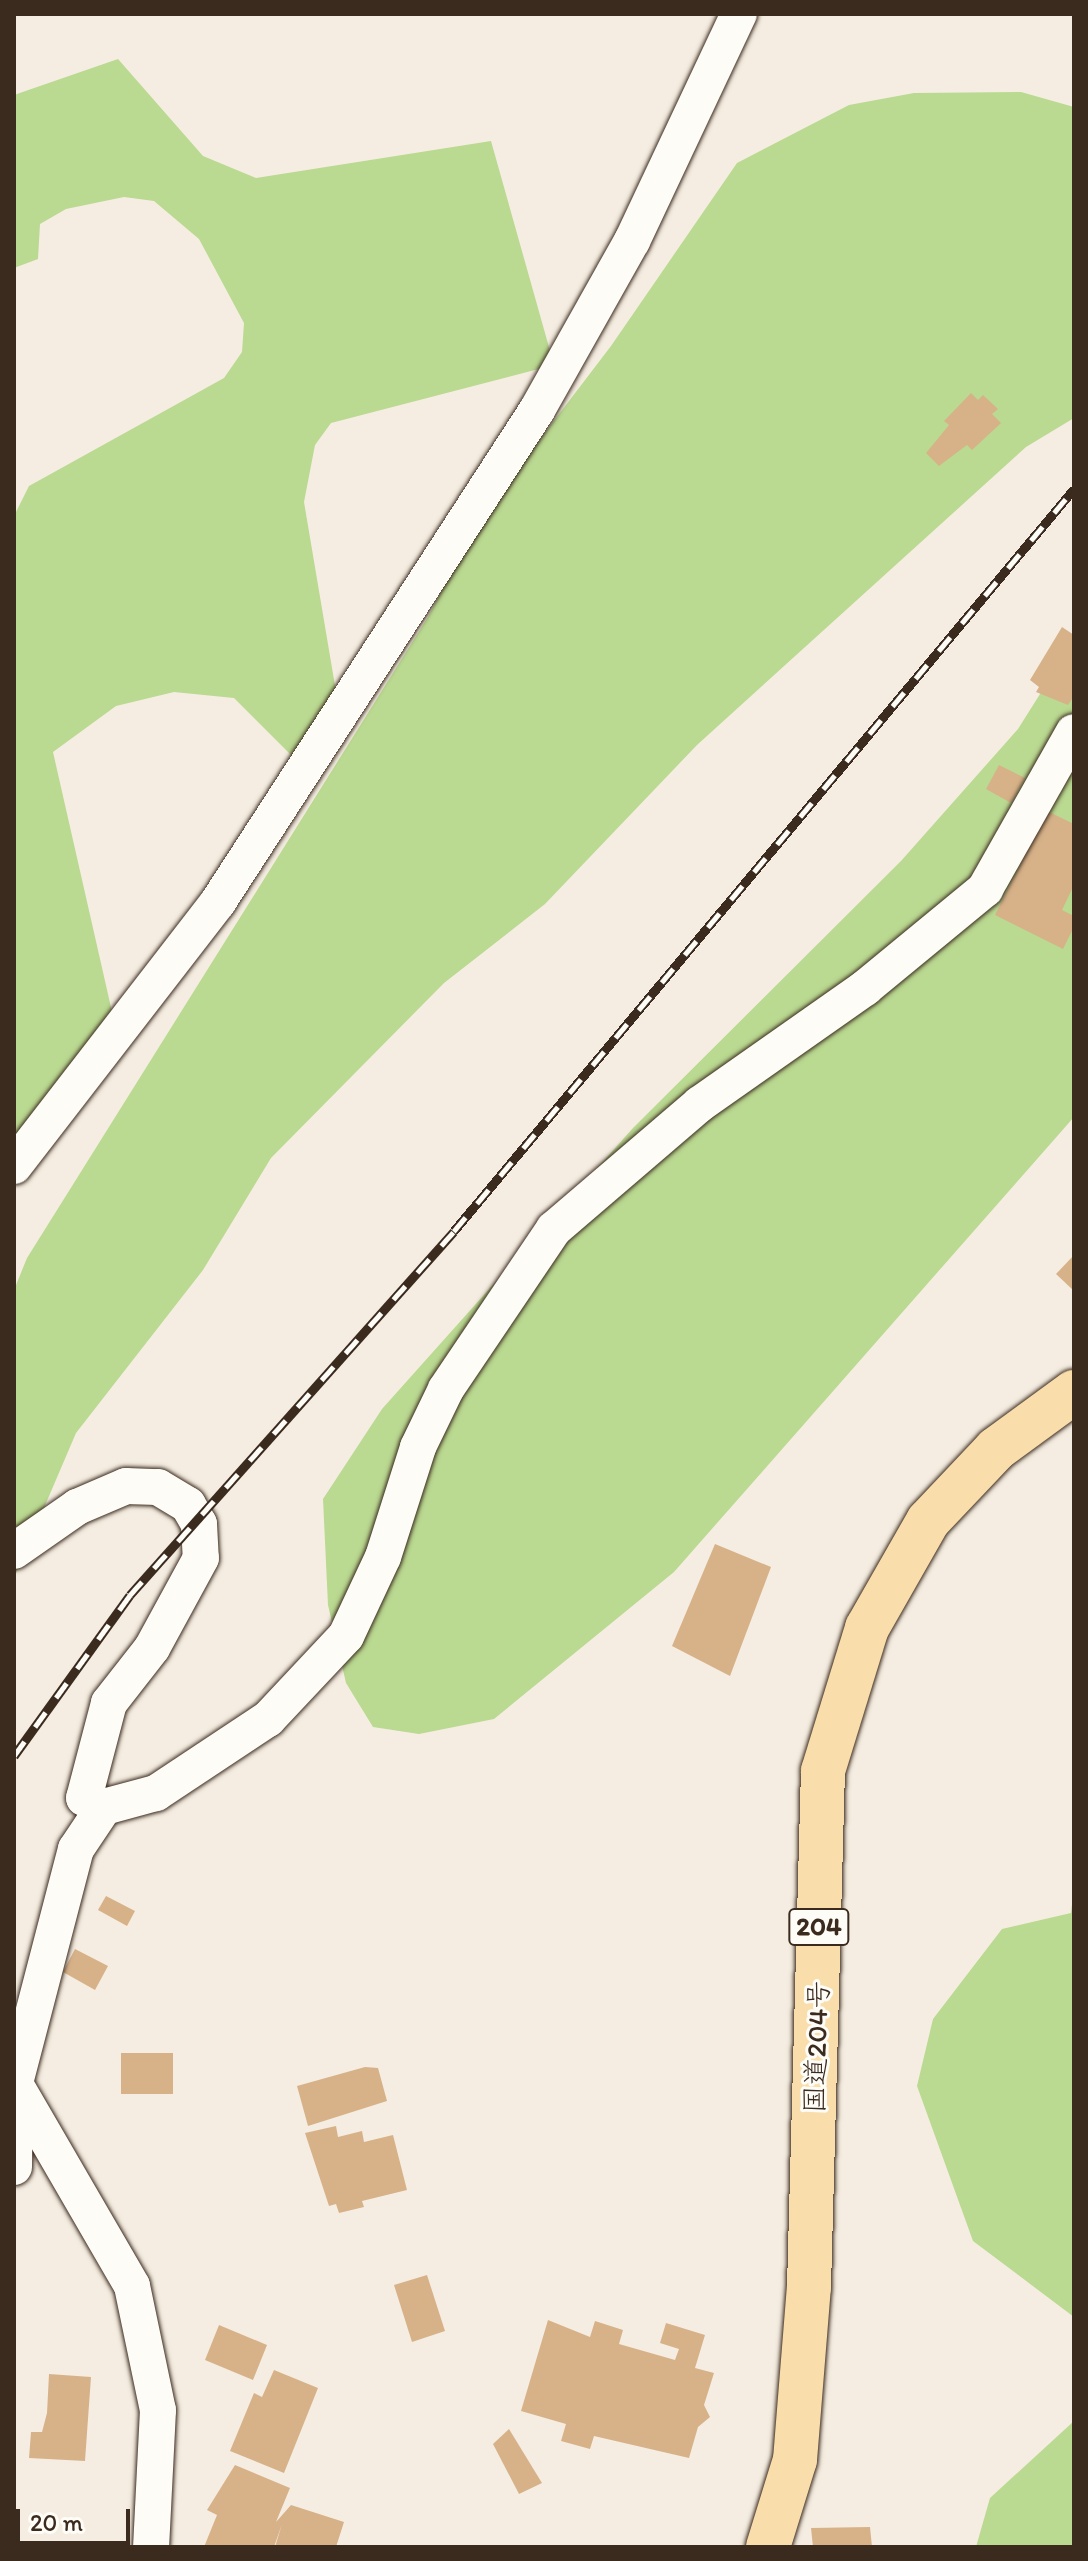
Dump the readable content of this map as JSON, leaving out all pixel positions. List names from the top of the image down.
{
  "streets": {
    "highway": ["204", "国道204号"]
  },
  "scale_bar": "20 m"
}
